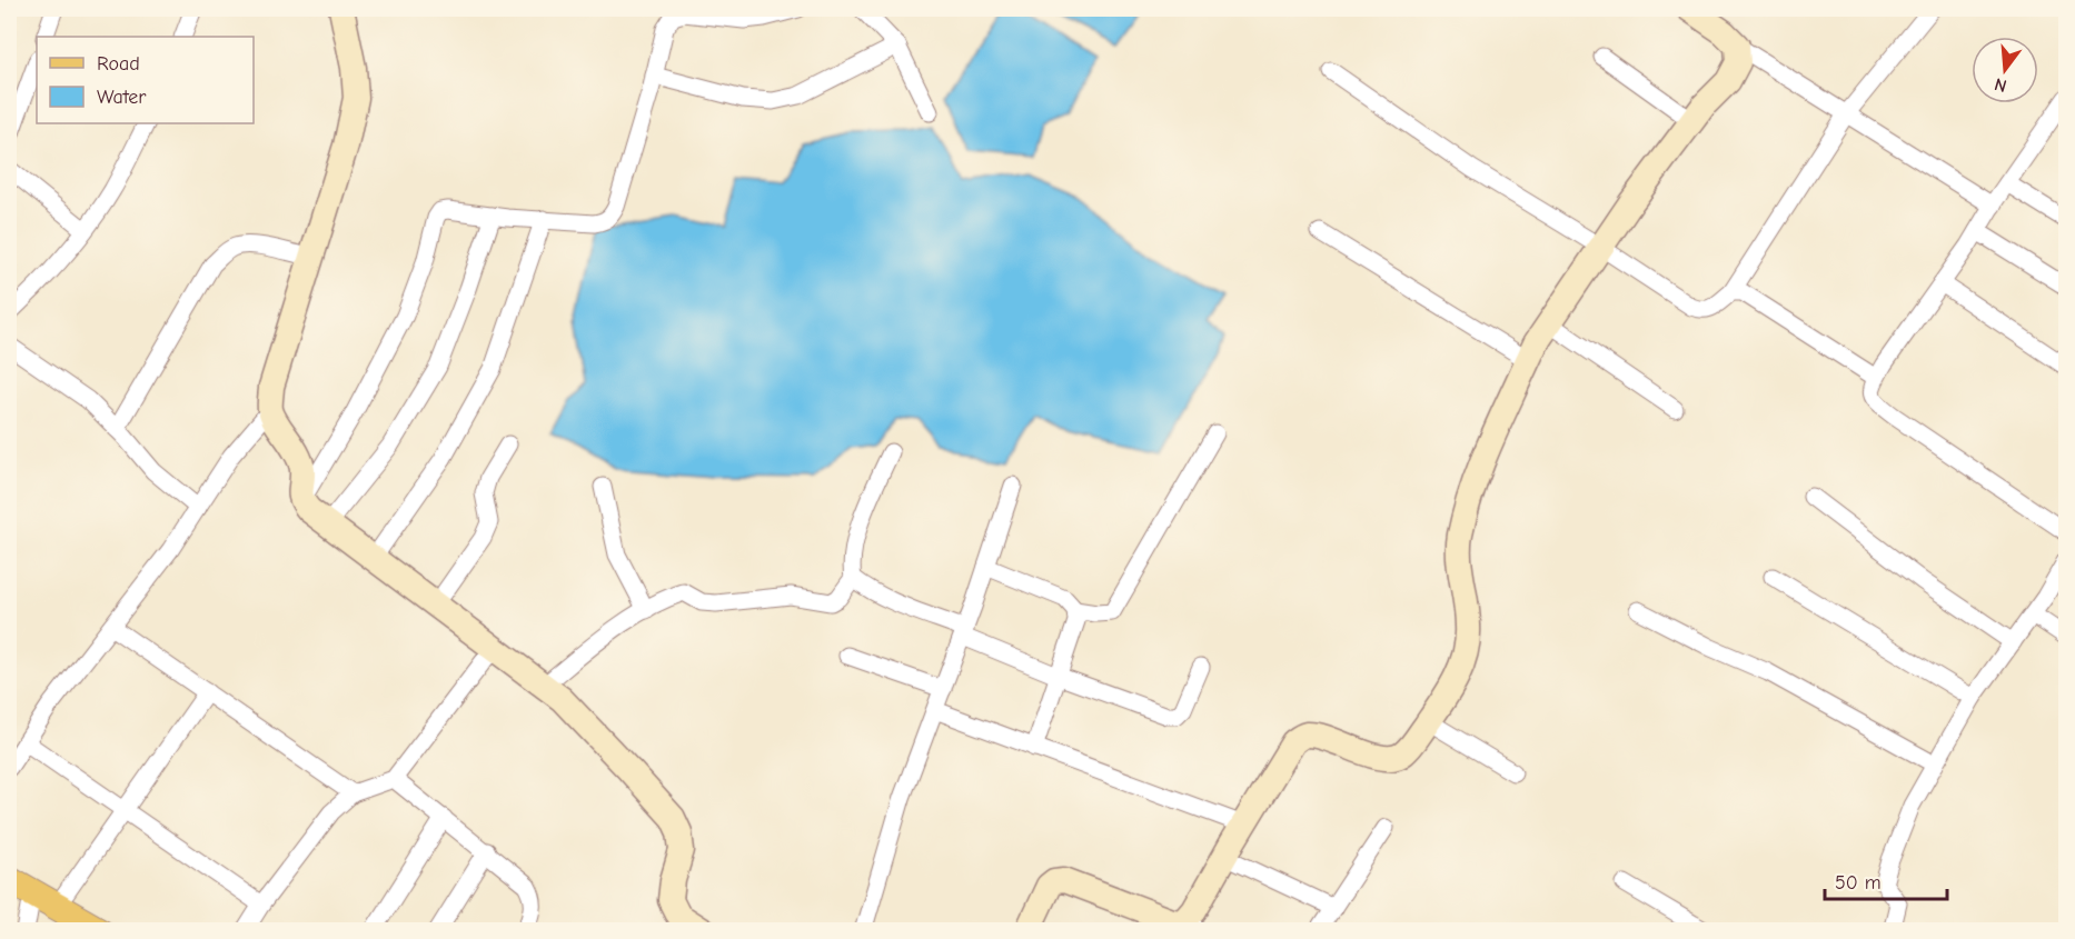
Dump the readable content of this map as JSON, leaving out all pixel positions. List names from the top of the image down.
{
  "legend": ["Road", "Water"],
  "scale_bar": "50 m",
  "north": "bottom"
}
